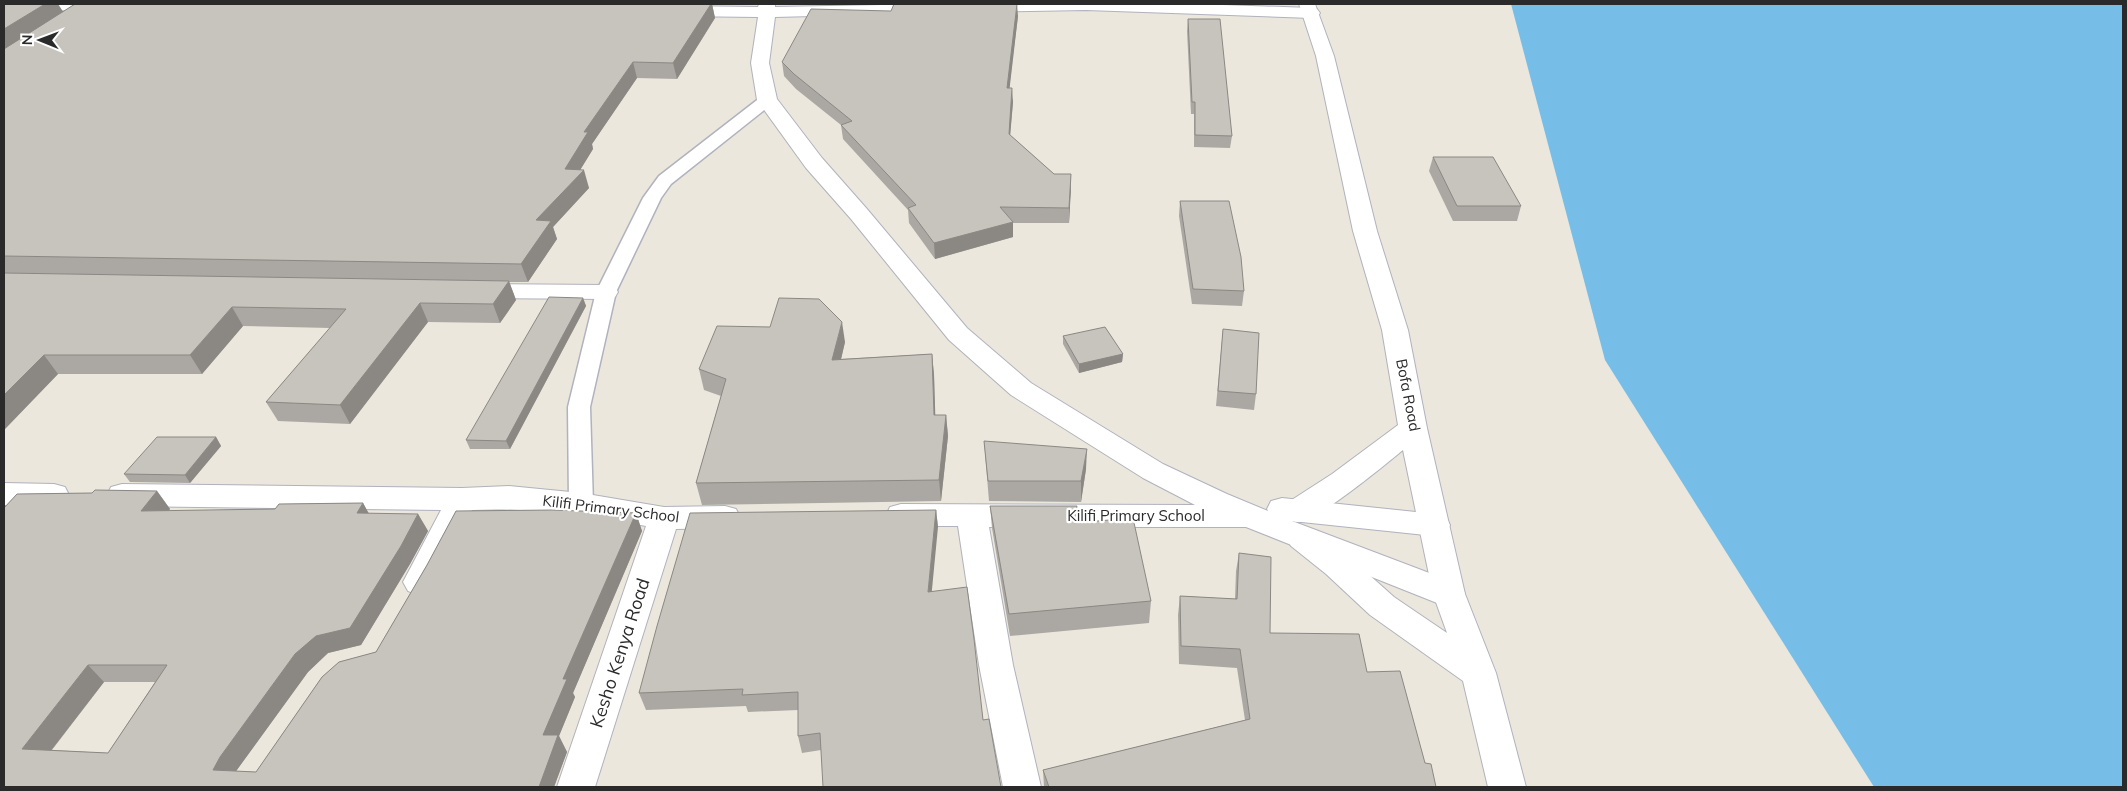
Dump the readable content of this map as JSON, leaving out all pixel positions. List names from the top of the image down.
{
  "streets": {
    "street": ["Bofa Road", "Kilifi Primary School", "Kesho Kenya Road"]
  },
  "crossings": [
    ["Kilifi Primary School", "Kesho Kenya Road"]
  ],
  "north": "left"
}
